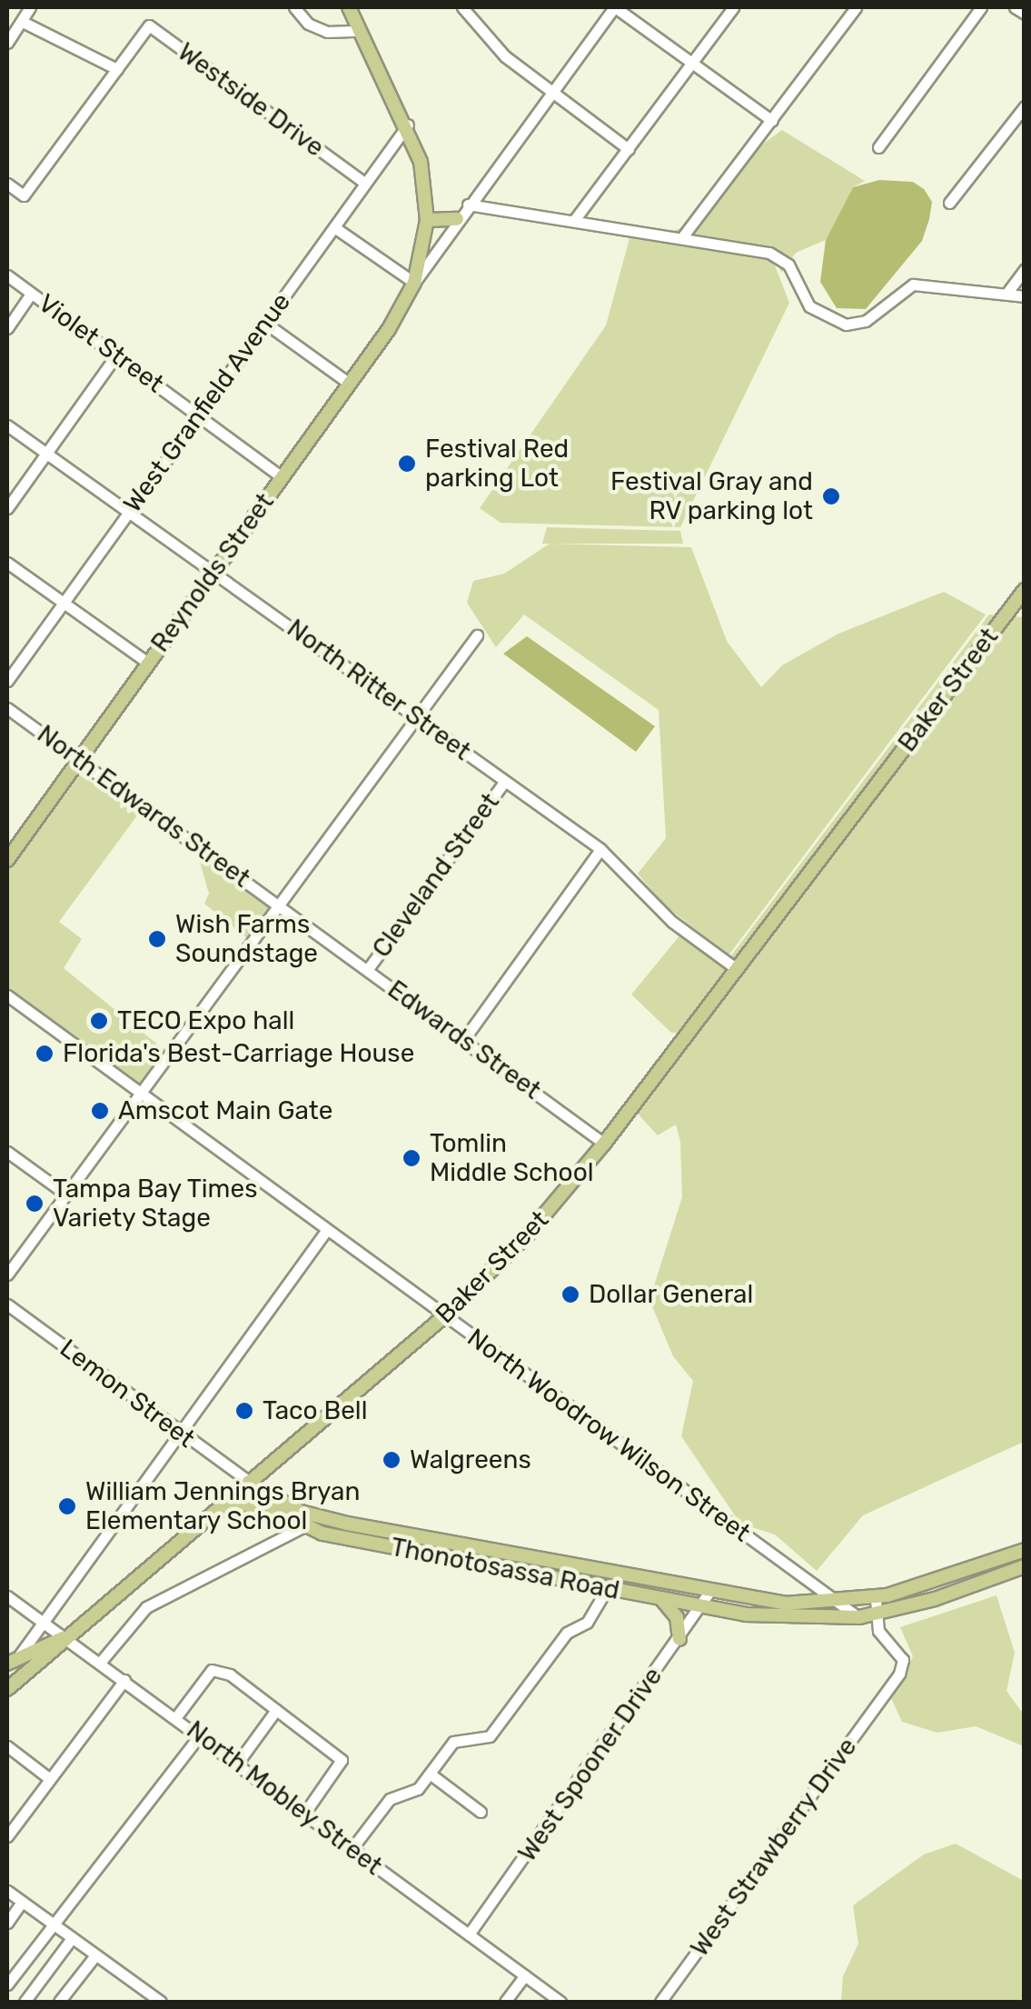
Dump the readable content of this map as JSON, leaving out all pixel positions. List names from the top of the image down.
{
  "streets": {
    "main road": ["Reynolds Street", "Baker Street", "Thonotosassa Road"],
    "street": [
      "Westside Drive",
      "Violet Street",
      "West Granfield Avenue",
      "North Ritter Street",
      "North Edwards Street",
      "Cleveland Street",
      "Edwards Street",
      "Lemon Street",
      "North Woodrow Wilson Street",
      "West Spooner Drive",
      "North Mobley Street",
      "West Strawberry Drive"
    ]
  },
  "crossings": [
    ["Westside Drive", "West Granfield Avenue"],
    ["Violet Street", "West Granfield Avenue"],
    ["Violet Street", "Reynolds Street"],
    ["West Granfield Avenue", "Reynolds Street"],
    ["West Granfield Avenue", "North Ritter Street"],
    ["Reynolds Street", "North Ritter Street"],
    ["Reynolds Street", "North Edwards Street"],
    ["North Ritter Street", "Baker Street"],
    ["North Ritter Street", "Cleveland Street"],
    ["Baker Street", "Edwards Street"],
    ["Baker Street", "Lemon Street"],
    ["Baker Street", "North Woodrow Wilson Street"],
    ["Baker Street", "Thonotosassa Road"],
    ["Baker Street", "North Mobley Street"],
    ["North Edwards Street", "Cleveland Street"],
    ["North Edwards Street", "Edwards Street"],
    ["Cleveland Street", "Edwards Street"],
    ["Lemon Street", "Thonotosassa Road"],
    ["North Woodrow Wilson Street", "Thonotosassa Road"],
    ["Thonotosassa Road", "West Spooner Drive"],
    ["Thonotosassa Road", "West Strawberry Drive"],
    ["West Spooner Drive", "North Mobley Street"]
  ],
  "places": [
    "Festival Red parking Lot",
    "Festival Gray and RV parking lot",
    "Wish Farms Soundstage",
    "TECO Expo hall",
    "Florida's Best-Carriage House",
    "Amscot Main Gate",
    "Tomlin Middle School",
    "Tampa Bay Times Variety Stage",
    "Dollar General",
    "Taco Bell",
    "Walgreens",
    "William Jennings Bryan Elementary School"
  ]
}
